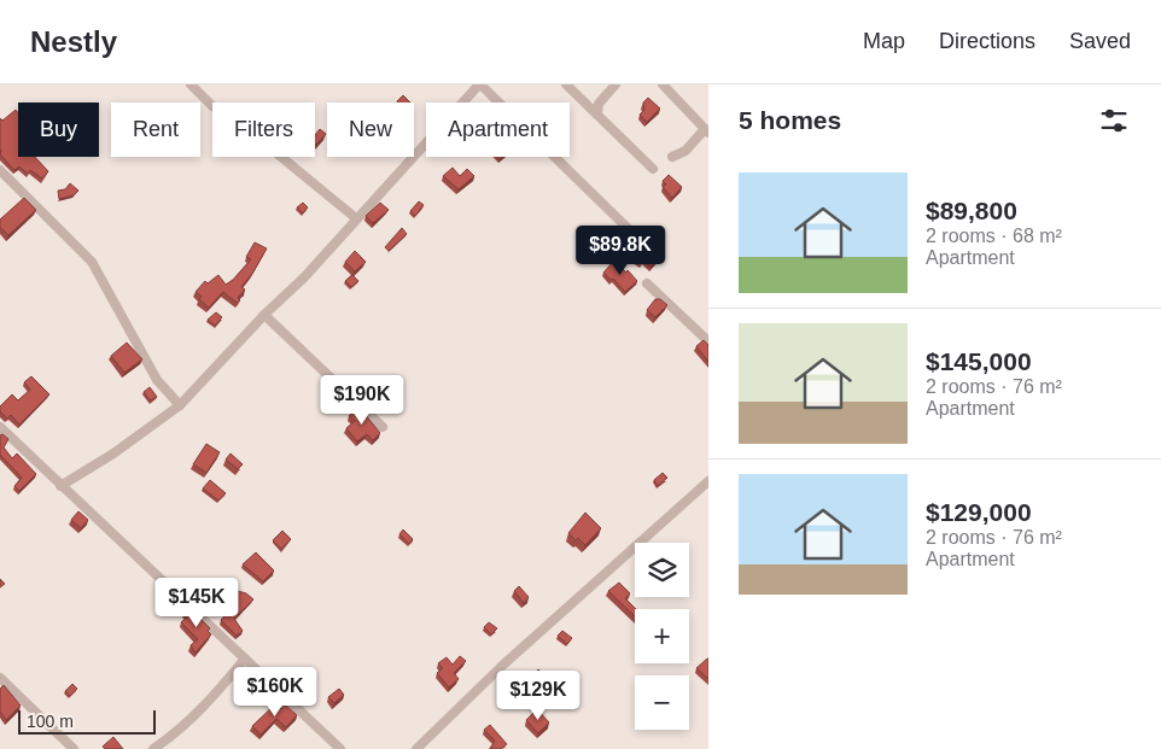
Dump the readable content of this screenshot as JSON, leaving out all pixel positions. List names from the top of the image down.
{
  "scale_bar": "100 m",
  "page": {
    "header": "Nestly",
    "nav": ["Map", "Directions", "Saved"],
    "heading": "5 homes",
    "chip": [
      "Buy",
      "Rent",
      "Filters",
      "New",
      "Apartment"
    ],
    "list": [
      {
        "name": "$89,800",
        "note": "2 rooms · 68 m² · Apartment"
      },
      {
        "name": "$145,000",
        "note": "2 rooms · 76 m² · Apartment"
      },
      {
        "name": "$129,000",
        "note": "2 rooms · 76 m² · Apartment"
      }
    ],
    "price": [
      "$89.8K",
      "$190K",
      "$145K",
      "$160K",
      "$129K"
    ],
    "map_buttons": ["+", "−"],
    "scale": "100 m"
  }
}
